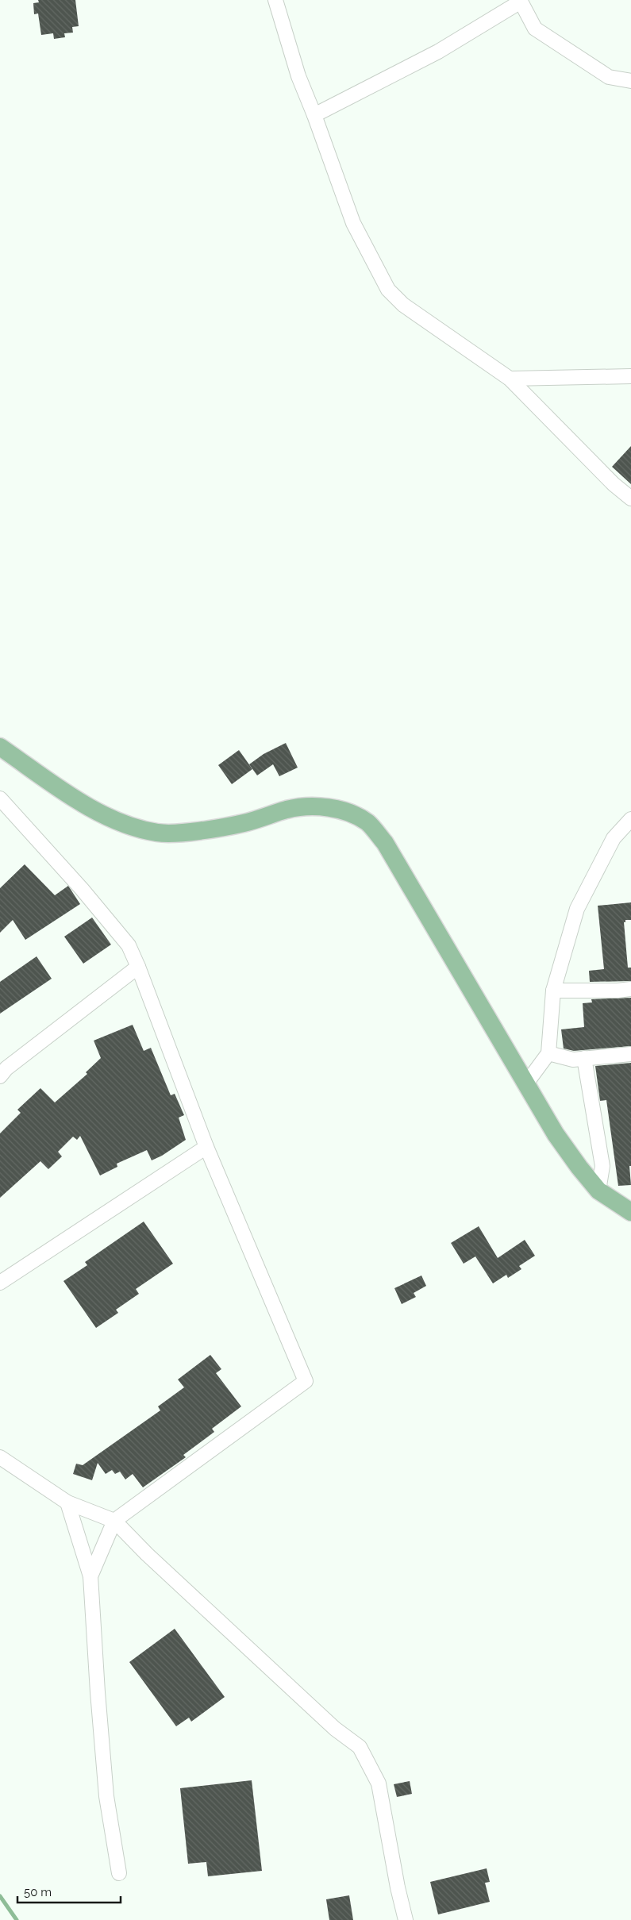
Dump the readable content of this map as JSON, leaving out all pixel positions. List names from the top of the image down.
{
  "scale_bar": "50 m"
}
